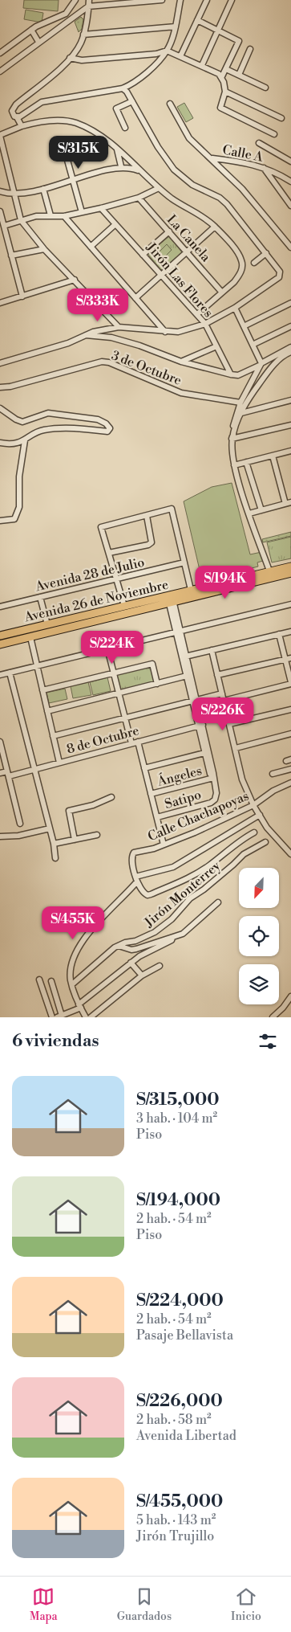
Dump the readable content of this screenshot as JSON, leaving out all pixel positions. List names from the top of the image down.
{
  "streets": {
    "main road": ["Avenida 26 de Noviembre"],
    "street": [
      "Calle A",
      "La Canela",
      "Jirón Las Flores",
      "3 de Octubre",
      "Avenida 28 de Julio",
      "8 de Octubre",
      "Ángeles",
      "Satipo",
      "Calle Chachapoyas",
      "Jirón Monterrey"
    ]
  },
  "crossings": [
    ["Ángeles", "Satipo"]
  ],
  "north": "bottom left",
  "page": {
    "price": [
      "S/315K",
      "S/333K",
      "S/194K",
      "S/224K",
      "S/226K",
      "S/455K"
    ],
    "heading": "6 viviendas",
    "list": [
      {
        "name": "S/315,000",
        "note": "3 hab. · 104 m² · Piso"
      },
      {
        "name": "S/194,000",
        "note": "2 hab. · 54 m² · Piso"
      },
      {
        "name": "S/224,000",
        "note": "2 hab. · 54 m² · Pasaje Bellavista"
      },
      {
        "name": "S/226,000",
        "note": "2 hab. · 58 m² · Avenida Libertad"
      },
      {
        "name": "S/455,000",
        "note": "5 hab. · 143 m² · Jirón Trujillo"
      }
    ],
    "tabs": ["Mapa", "Guardados", "Inicio"]
  }
}
